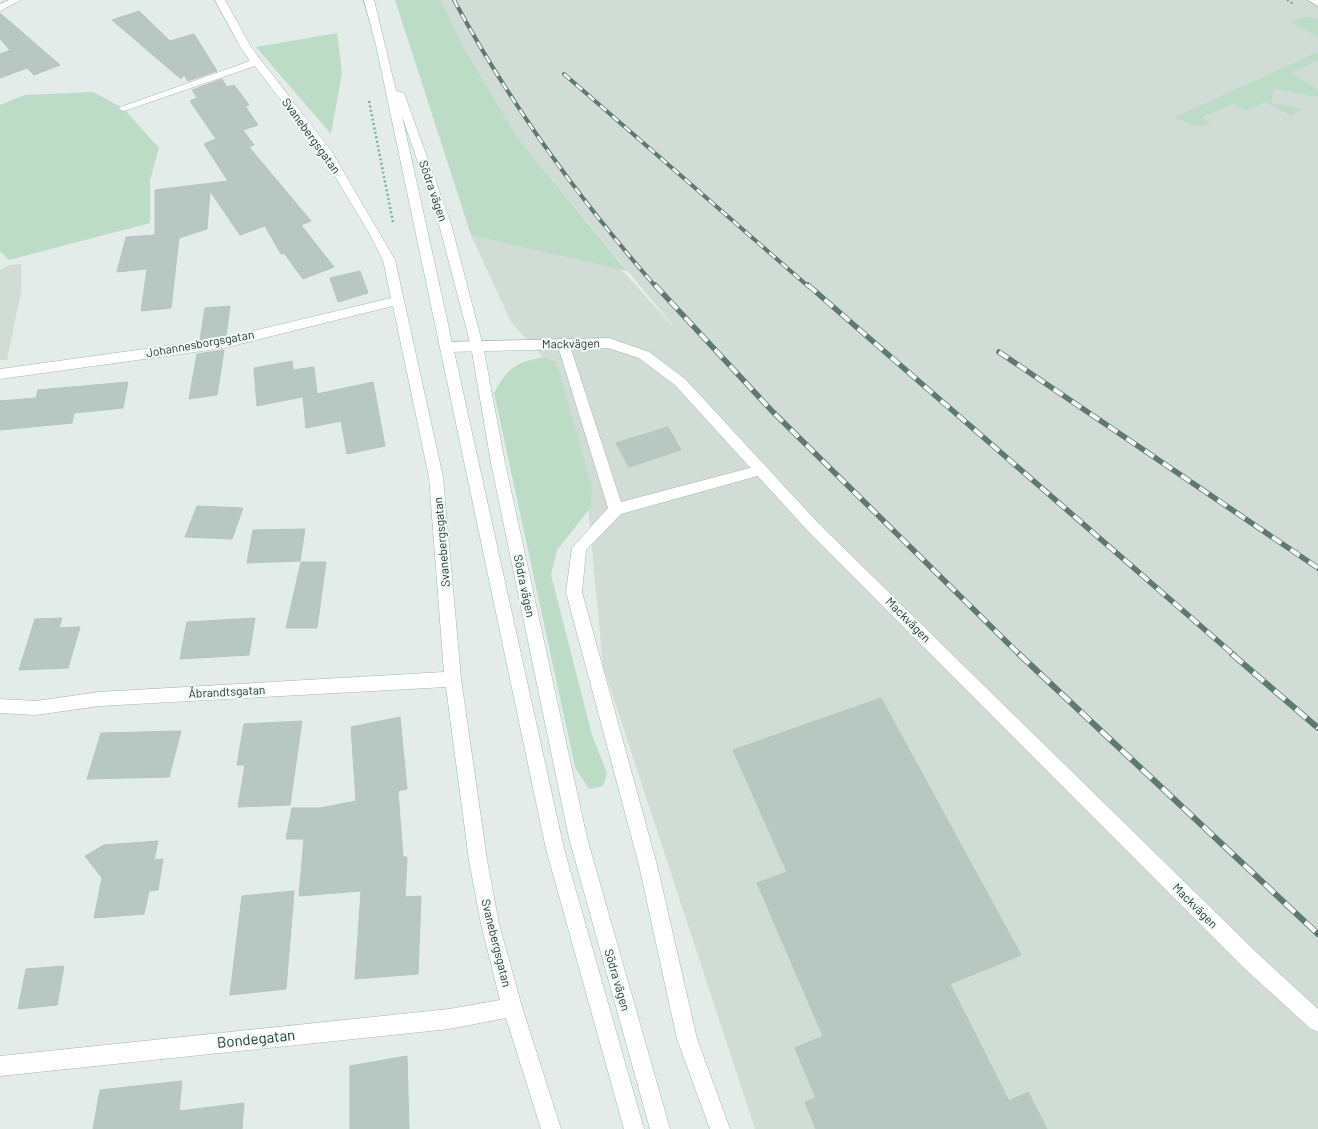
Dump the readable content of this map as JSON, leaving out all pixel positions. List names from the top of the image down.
{
  "streets": {
    "street": [
      "Svanebergsgatan",
      "Södra vägen",
      "Johannesborgsgatan",
      "Mackvägen",
      "Åbrandtsgatan",
      "Bondegatan"
    ]
  },
  "crossings": [
    ["Svanebergsgatan", "Johannesborgsgatan"],
    ["Svanebergsgatan", "Åbrandtsgatan"],
    ["Svanebergsgatan", "Bondegatan"],
    ["Södra vägen", "Mackvägen"]
  ]
}
